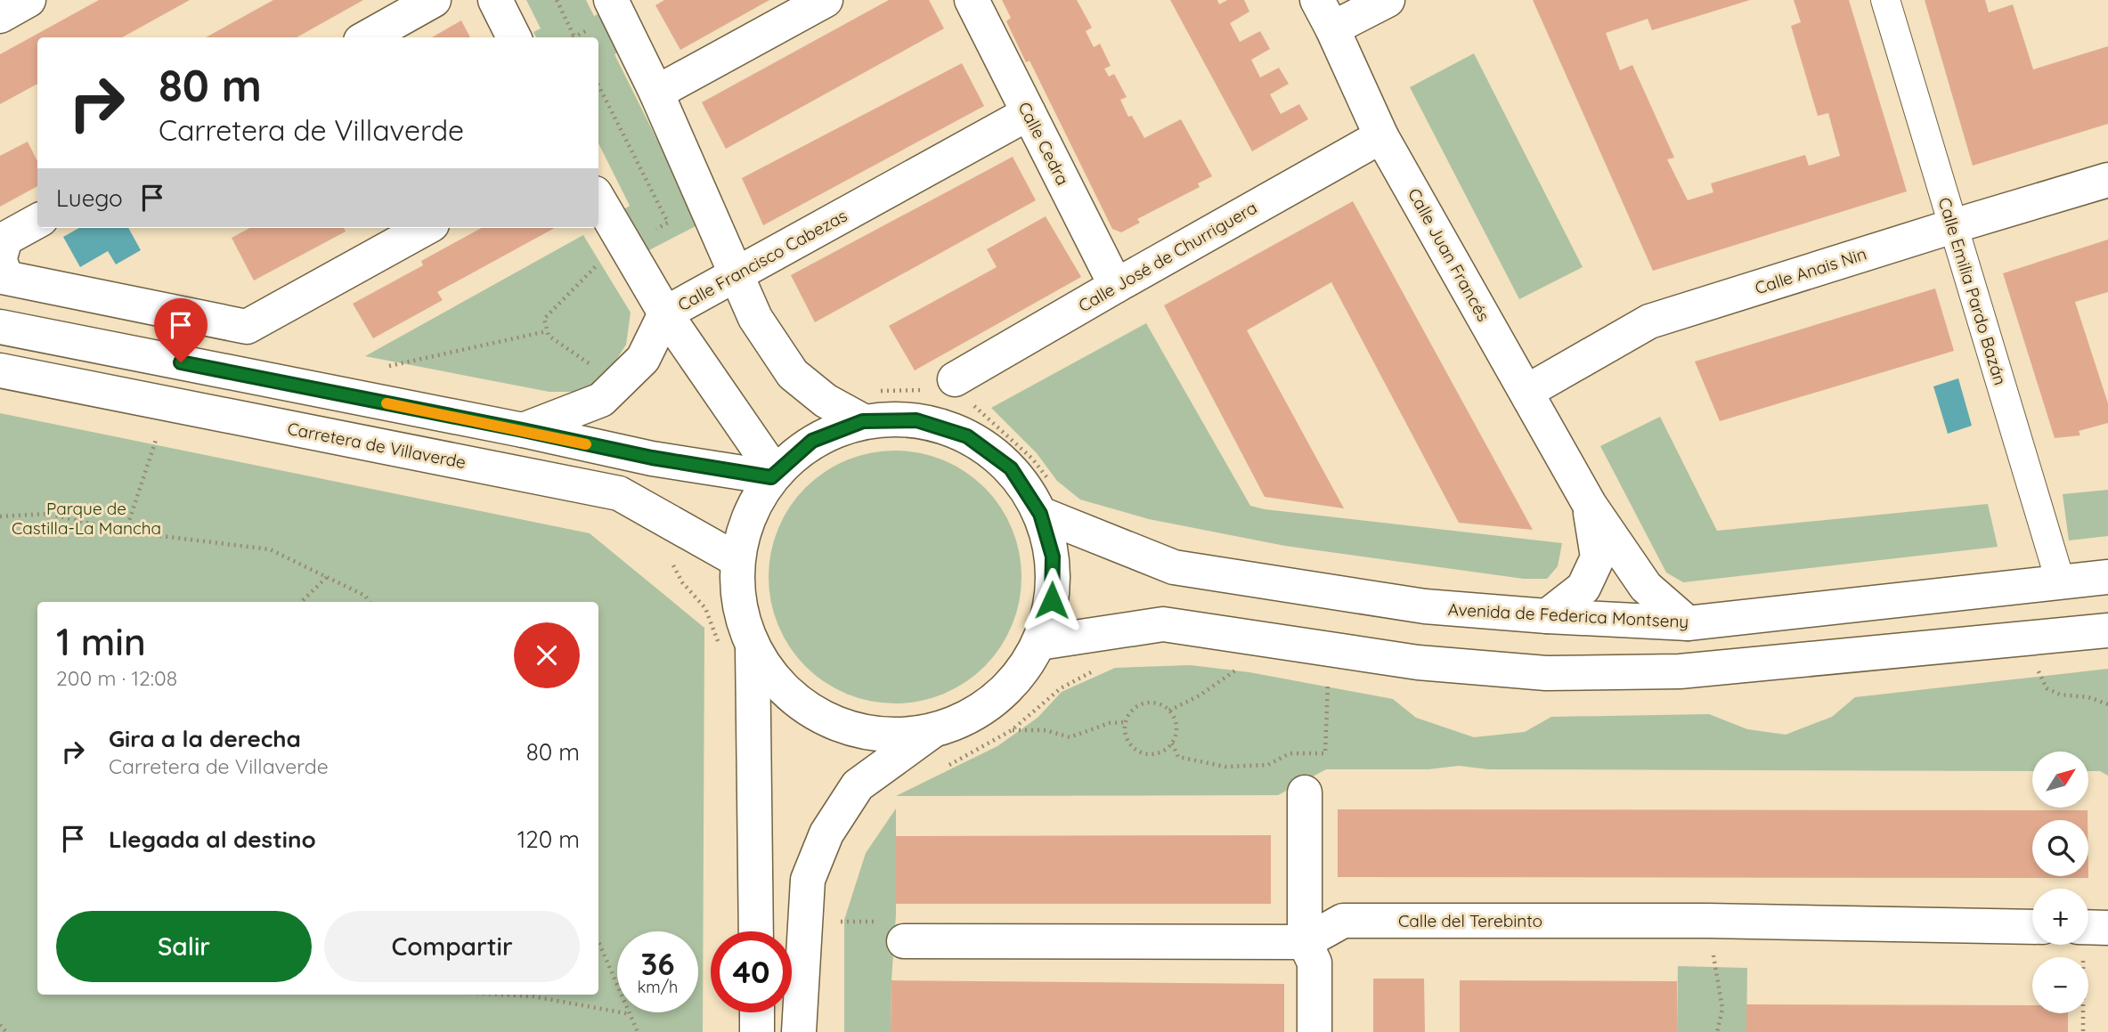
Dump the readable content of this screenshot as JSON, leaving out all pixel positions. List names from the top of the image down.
{
  "streets": {
    "street": [
      "Calle Cedra",
      "Calle Juan Francés",
      "Calle José de Churriguera",
      "Calle Francisco Cabezas",
      "Calle Anais Nin",
      "Calle Emilia Pardo Bazán",
      "Carretera de Villaverde",
      "Avenida de Federica Montseny",
      "Calle del Terebinto"
    ]
  },
  "crossings": [
    ["Calle Cedra", "Calle José de Churriguera"],
    ["Calle Cedra", "Calle Francisco Cabezas"],
    ["Calle Juan Francés", "Calle José de Churriguera"],
    ["Calle Juan Francés", "Calle Anais Nin"],
    ["Calle Juan Francés", "Avenida de Federica Montseny"],
    ["Calle Anais Nin", "Calle Emilia Pardo Bazán"],
    ["Calle Emilia Pardo Bazán", "Avenida de Federica Montseny"]
  ],
  "parks": ["Parque de Castilla-La Mancha"],
  "north": "top right",
  "page": {
    "turn": ["80 m", "Carretera de Villaverde"],
    "then": "Luego",
    "heading": ["1 min", "200 m · 12:08"],
    "list": [
      {
        "name": "Gira a la derecha",
        "note": "Carretera de Villaverde",
        "value": "80 m"
      },
      {
        "name": "Llegada al destino",
        "value": "120 m"
      }
    ],
    "map_buttons": ["+", "−"],
    "buttons": ["Salir", "Compartir"],
    "speed": "36 km/h",
    "limit": "40"
  }
}
